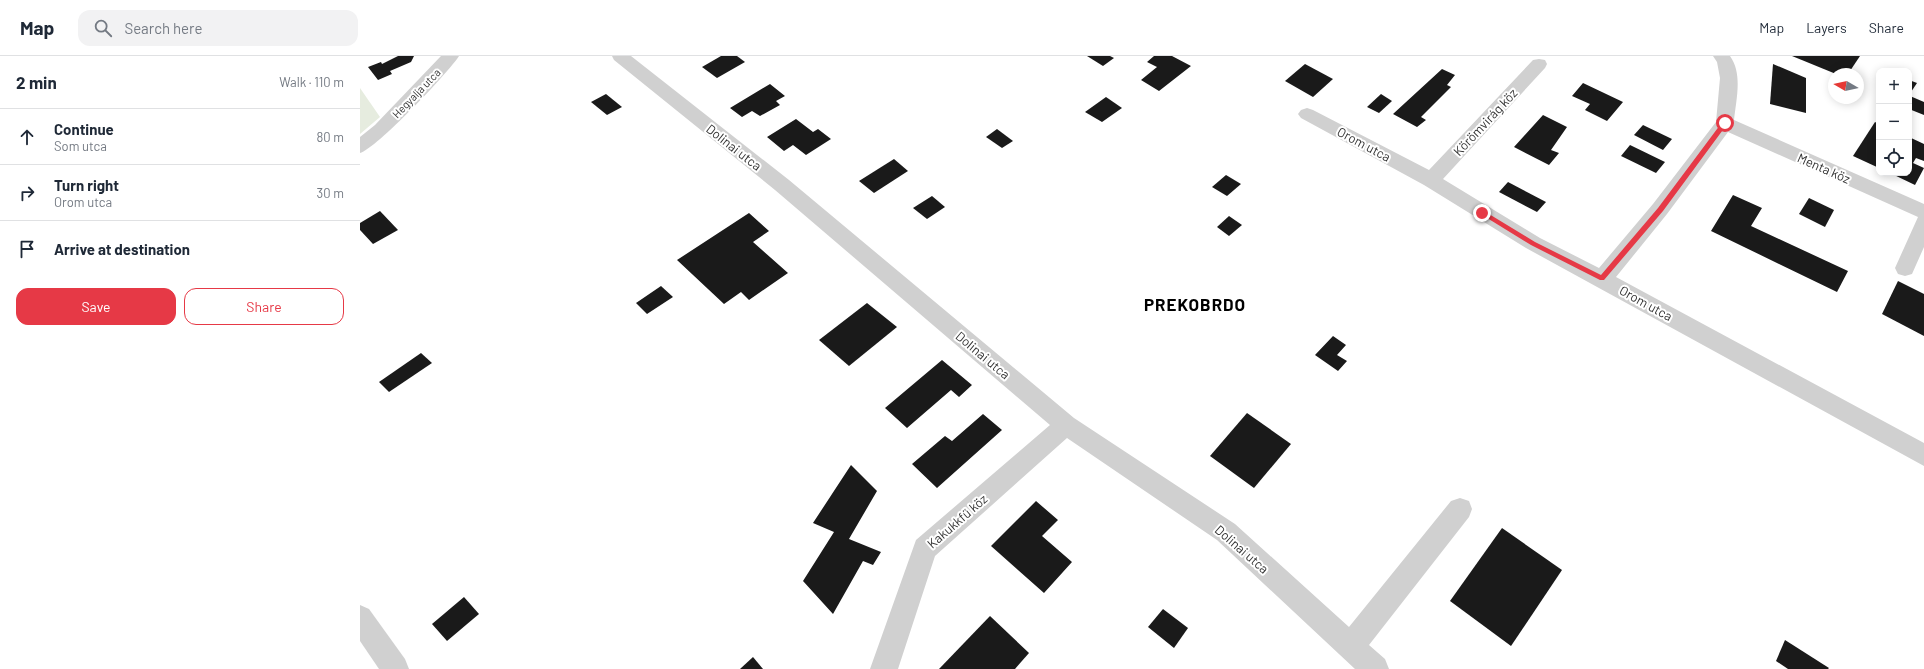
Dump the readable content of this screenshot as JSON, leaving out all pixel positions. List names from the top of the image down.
{
  "streets": {
    "street": [
      "Hegyalja utca",
      "Körömvirág köz",
      "Orom utca",
      "Dolinai utca",
      "Menta köz",
      "Kakukkfű köz"
    ]
  },
  "crossings": [
    ["Körömvirág köz", "Orom utca"],
    ["Dolinai utca", "Kakukkfű köz"]
  ],
  "districts": ["PREKOBRDO"],
  "north": "left",
  "page": {
    "header": "Map",
    "search": "Search here",
    "nav": ["Map", "Layers", "Share"],
    "heading": ["2 min", "Walk · 110 m"],
    "map_buttons": ["+", "−"],
    "list": [
      ["Continue", "Som utca", "80 m"],
      ["Turn right", "Orom utca", "30 m"],
      "Arrive at destination"
    ],
    "buttons": ["Save", "Share"]
  }
}
